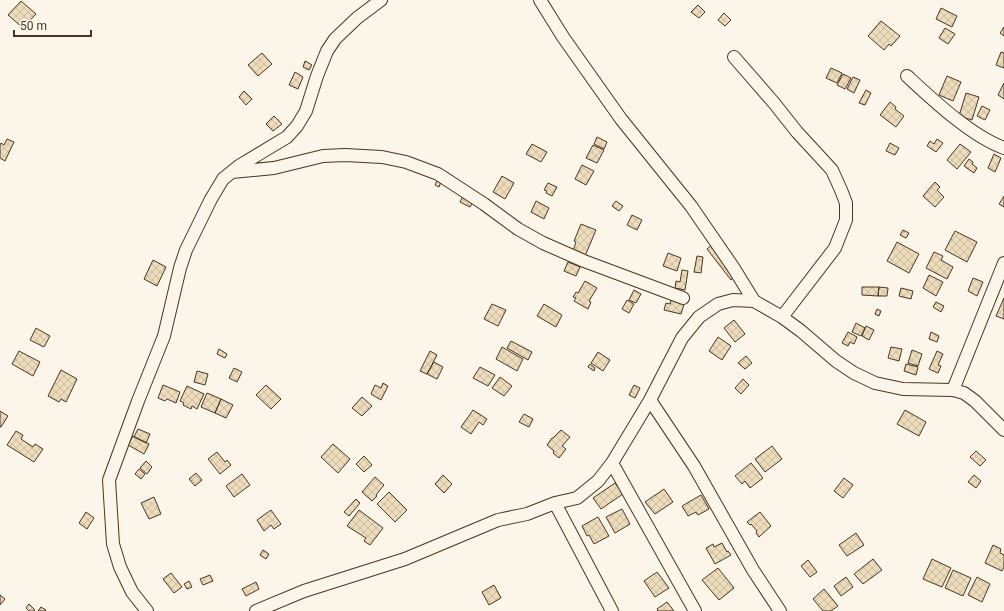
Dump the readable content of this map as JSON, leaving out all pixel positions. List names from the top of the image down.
{
  "scale_bar": "50 m"
}
